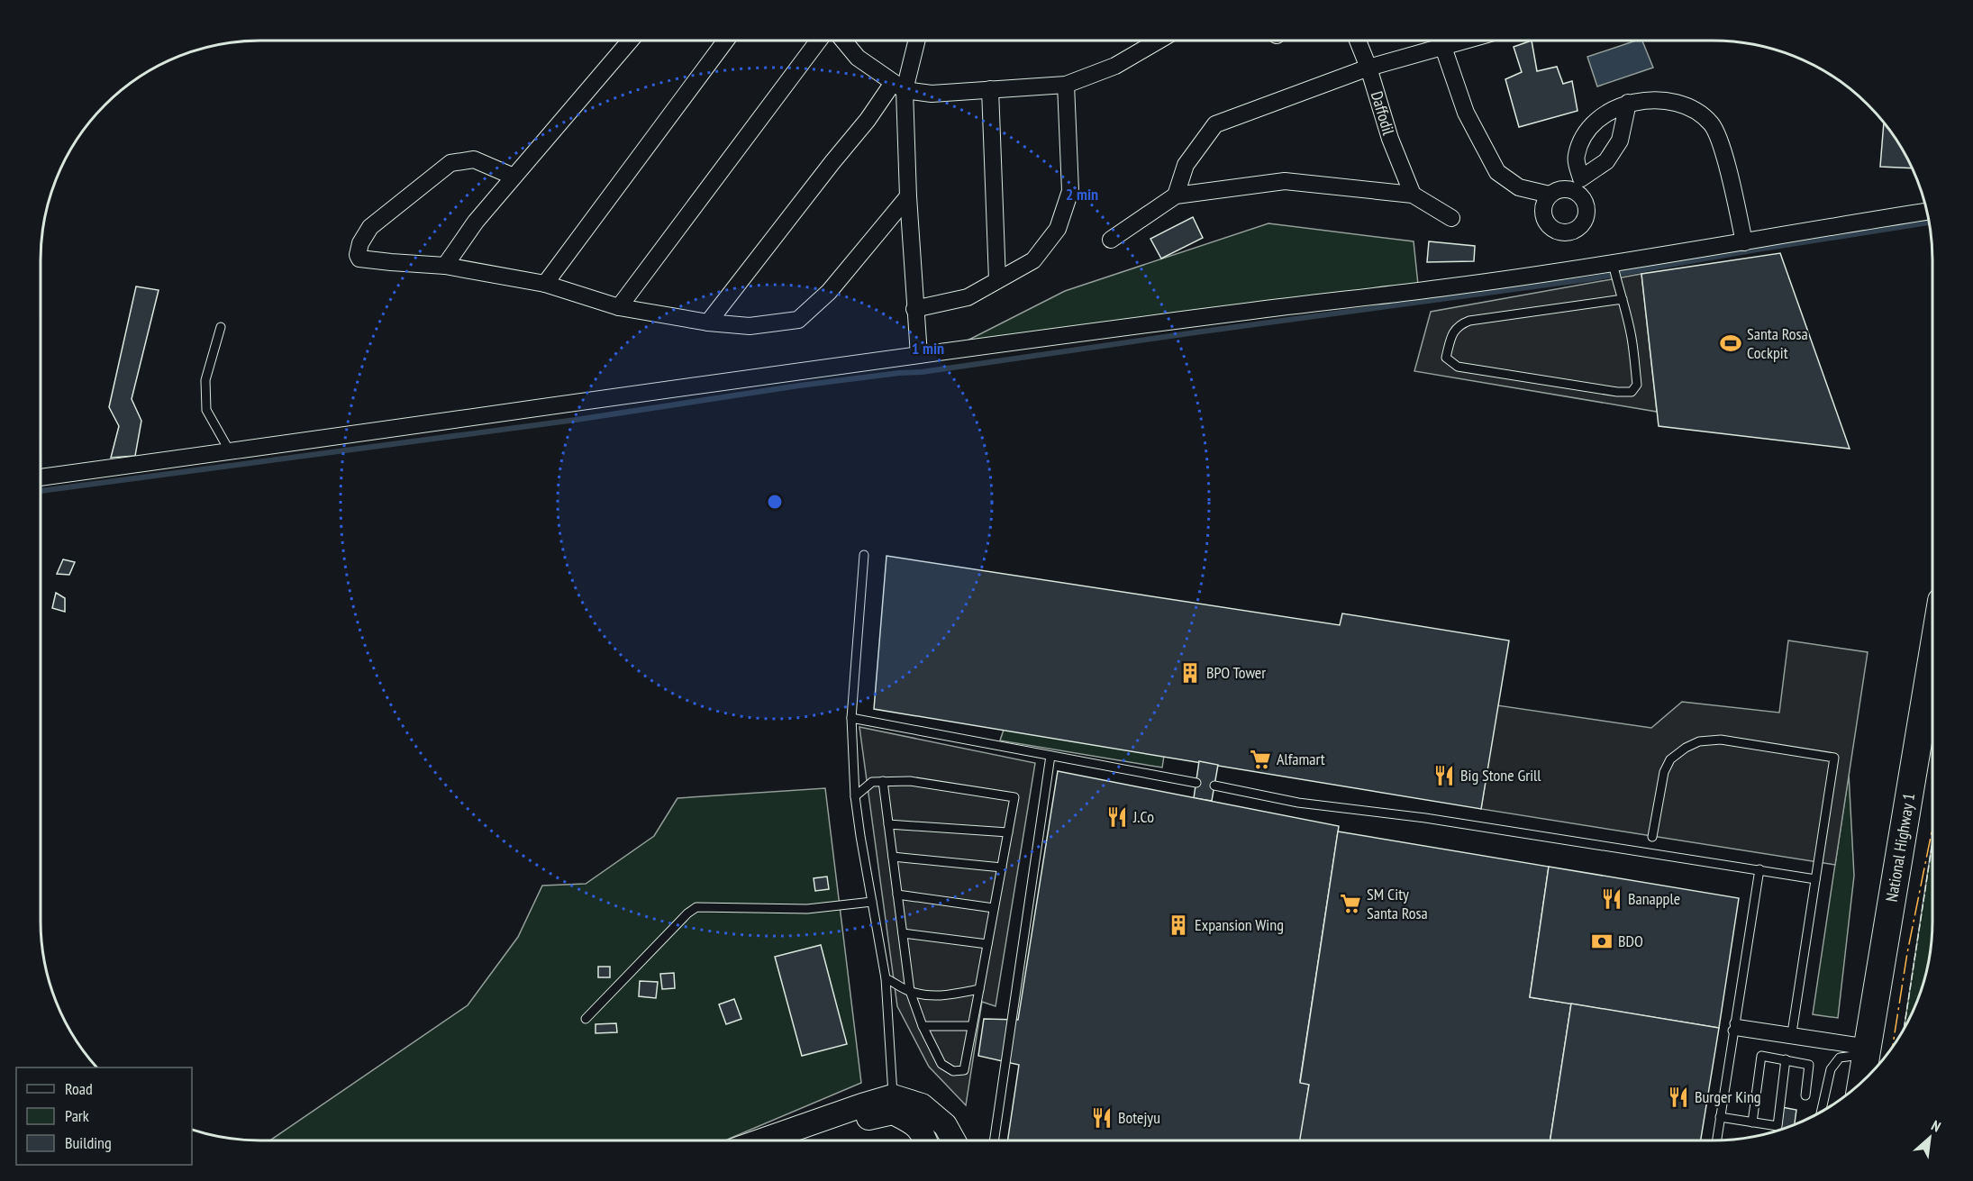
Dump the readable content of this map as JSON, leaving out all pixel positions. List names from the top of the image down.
{
  "streets": {
    "highway": ["National Highway 1"],
    "street": ["Daffodil"]
  },
  "places": {
    "sports": ["Santa Rosa Cockpit"],
    "building": ["BPO Tower", "Expansion Wing"],
    "supermarket": ["Alfamart", "SM City Santa Rosa"],
    "restaurant": [
      "Big Stone Grill",
      "J.Co",
      "Banapple",
      "Burger King",
      "Botejyu"
    ],
    "bank": ["BDO"]
  },
  "legend": ["Road", "Park", "Building"],
  "north": "top right",
  "rings": ["2 min", "1 min"]
}
